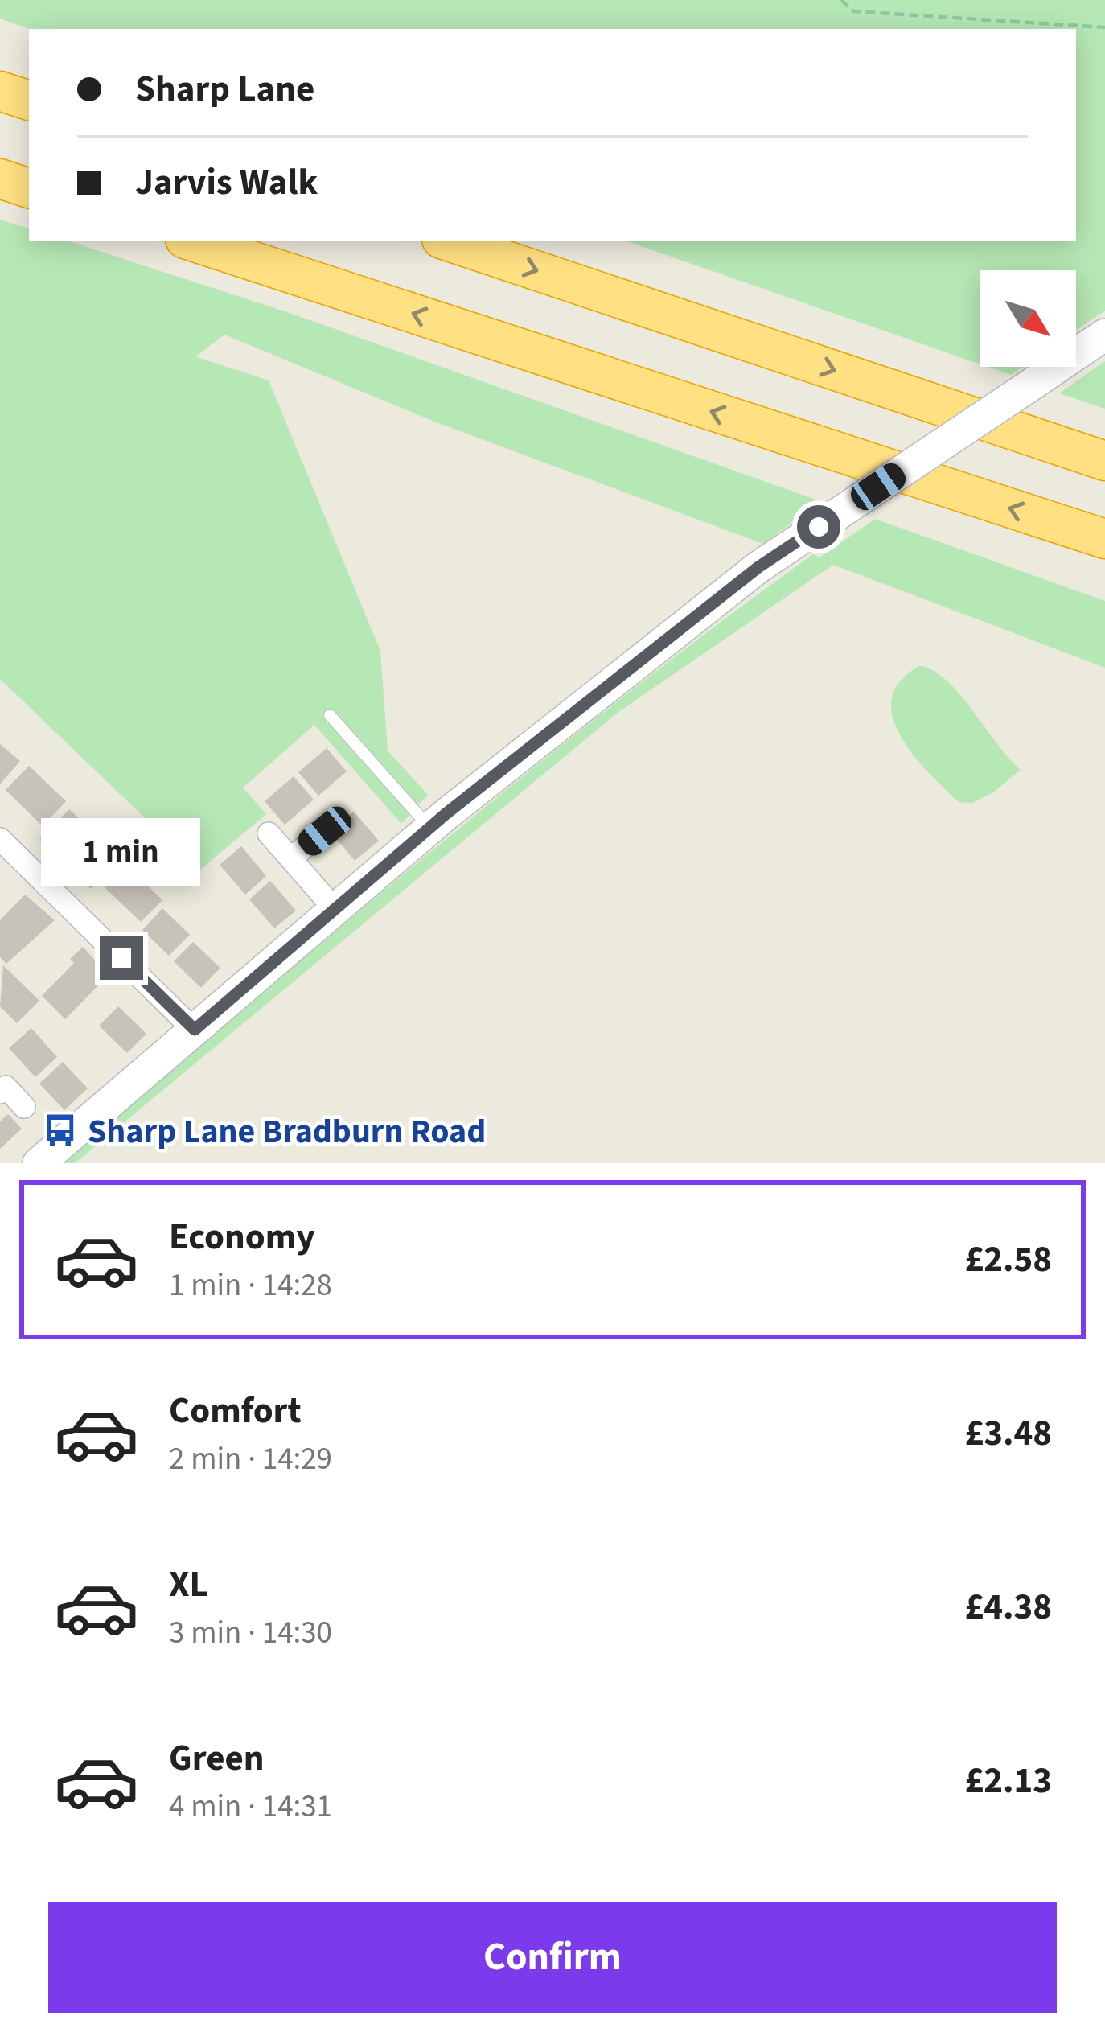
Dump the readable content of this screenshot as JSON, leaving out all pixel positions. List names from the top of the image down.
{
  "places": {
    "bus stop": ["Sharp Lane Bradburn Road"]
  },
  "north": "bottom right",
  "page": {
    "banner": ["Sharp Lane", "Jarvis Walk"],
    "bubble": "1 min",
    "list": [
      {
        "name": "Economy",
        "note": "1 min · 14:28",
        "value": "£2.58"
      },
      {
        "name": "Comfort",
        "note": "2 min · 14:29",
        "value": "£3.48"
      },
      {
        "name": "XL",
        "note": "3 min · 14:30",
        "value": "£4.38"
      },
      {
        "name": "Green",
        "note": "4 min · 14:31",
        "value": "£2.13"
      }
    ],
    "buttons": "Confirm"
  }
}
